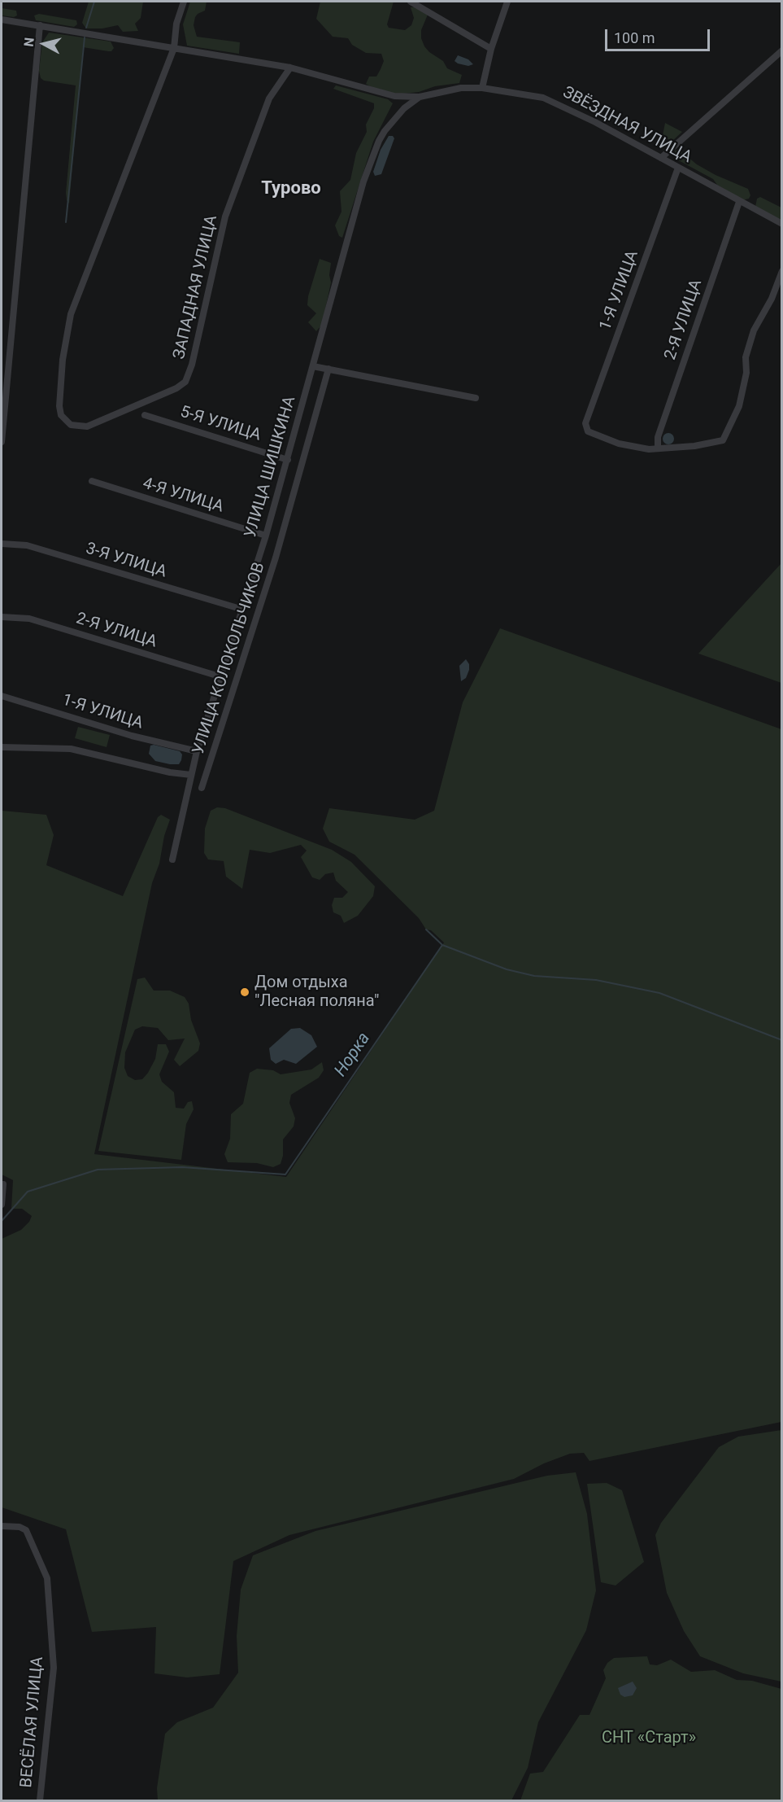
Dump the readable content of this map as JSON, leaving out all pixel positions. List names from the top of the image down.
{
  "streets": {
    "street": [
      "ЗВЁЗДНАЯ УЛИЦА",
      "ЗАПАДНАЯ УЛИЦА",
      "1-Я УЛИЦА",
      "2-Я УЛИЦА",
      "5-Я УЛИЦА",
      "УЛИЦА ШИШКИНА",
      "4-Я УЛИЦА",
      "3-Я УЛИЦА",
      "УЛИЦА КОЛОКОЛЬЧИКОВ",
      "ВЕСЁЛАЯ УЛИЦА"
    ]
  },
  "crossings": [
    ["ЗВЁЗДНАЯ УЛИЦА", "1-Я УЛИЦА"],
    ["ЗВЁЗДНАЯ УЛИЦА", "2-Я УЛИЦА"],
    ["ЗВЁЗДНАЯ УЛИЦА", "УЛИЦА ШИШКИНА"],
    ["1-Я УЛИЦА", "2-Я УЛИЦА"],
    ["1-Я УЛИЦА", "УЛИЦА ШИШКИНА"],
    ["2-Я УЛИЦА", "УЛИЦА ШИШКИНА"],
    ["5-Я УЛИЦА", "УЛИЦА ШИШКИНА"],
    ["УЛИЦА ШИШКИНА", "4-Я УЛИЦА"],
    ["УЛИЦА ШИШКИНА", "3-Я УЛИЦА"]
  ],
  "districts": ["Турово"],
  "water": ["Норка"],
  "parks": ["СНТ «Старт»"],
  "places": ["Дом отдыха \"Лесная поляна\""],
  "scale_bar": "100 m",
  "north": "left"
}
